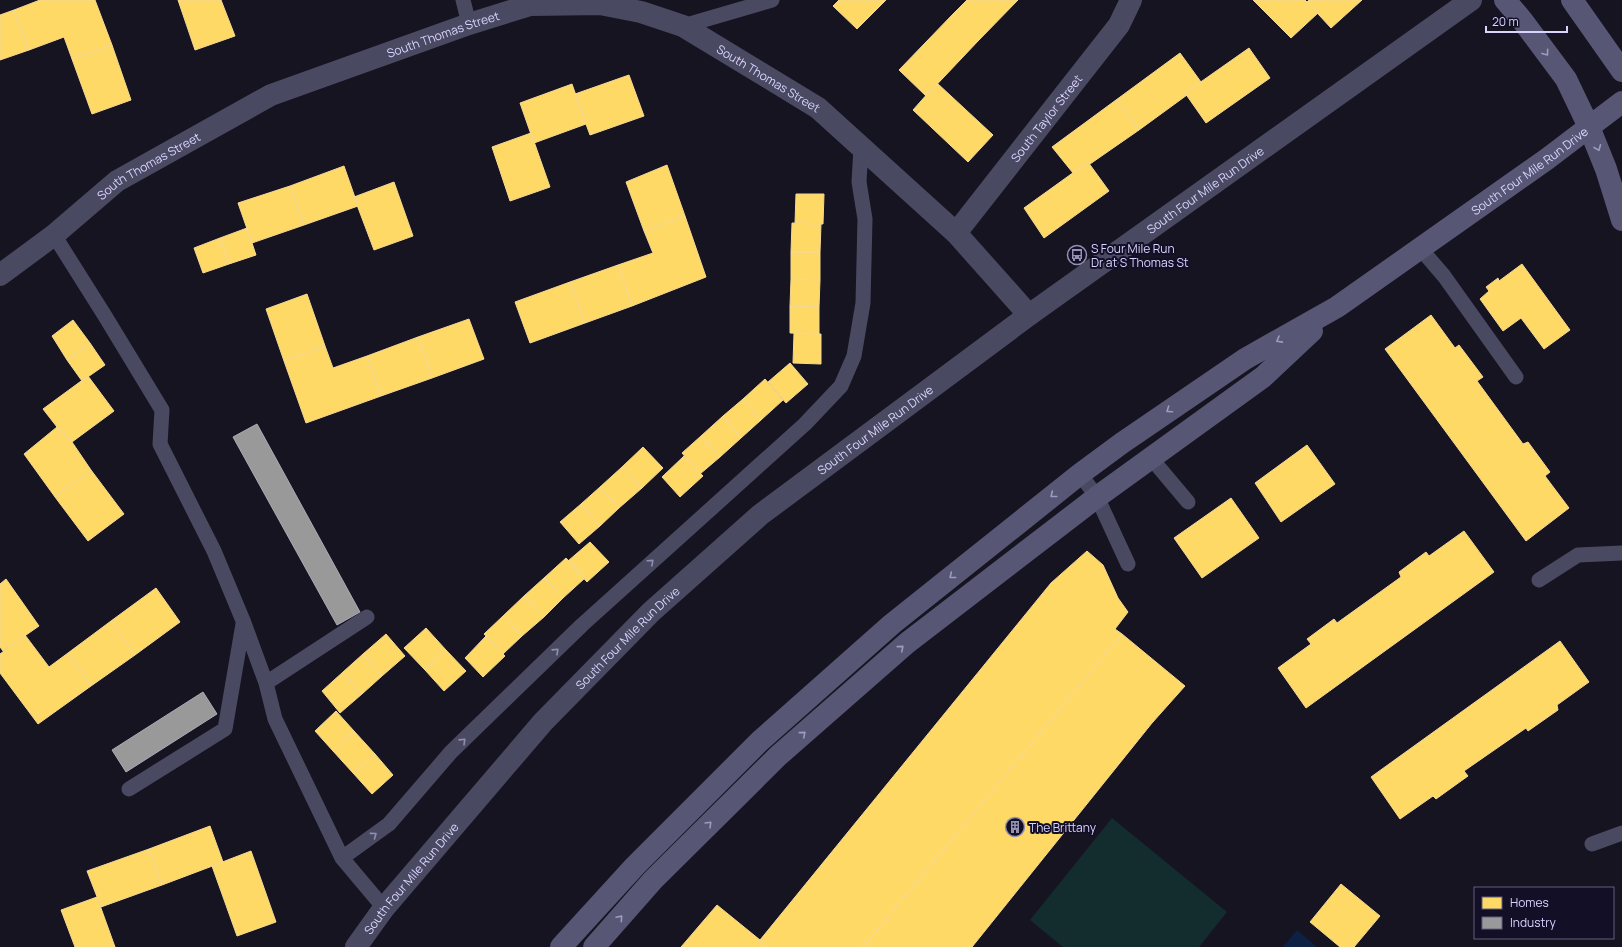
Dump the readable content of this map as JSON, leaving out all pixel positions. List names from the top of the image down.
{
  "streets": {
    "main road": ["South Four Mile Run Drive"],
    "street": ["South Thomas Street", "South Taylor Street"]
  },
  "crossings": [
    ["South Thomas Street", "South Taylor Street"],
    ["South Thomas Street", "South Four Mile Run Drive"]
  ],
  "places": {
    "bus stop": ["S Four Mile Run Dr at S Thomas St"],
    "building": ["The Brittany"]
  },
  "legend": ["Homes", "Industry"],
  "scale_bar": "20 m"
}
